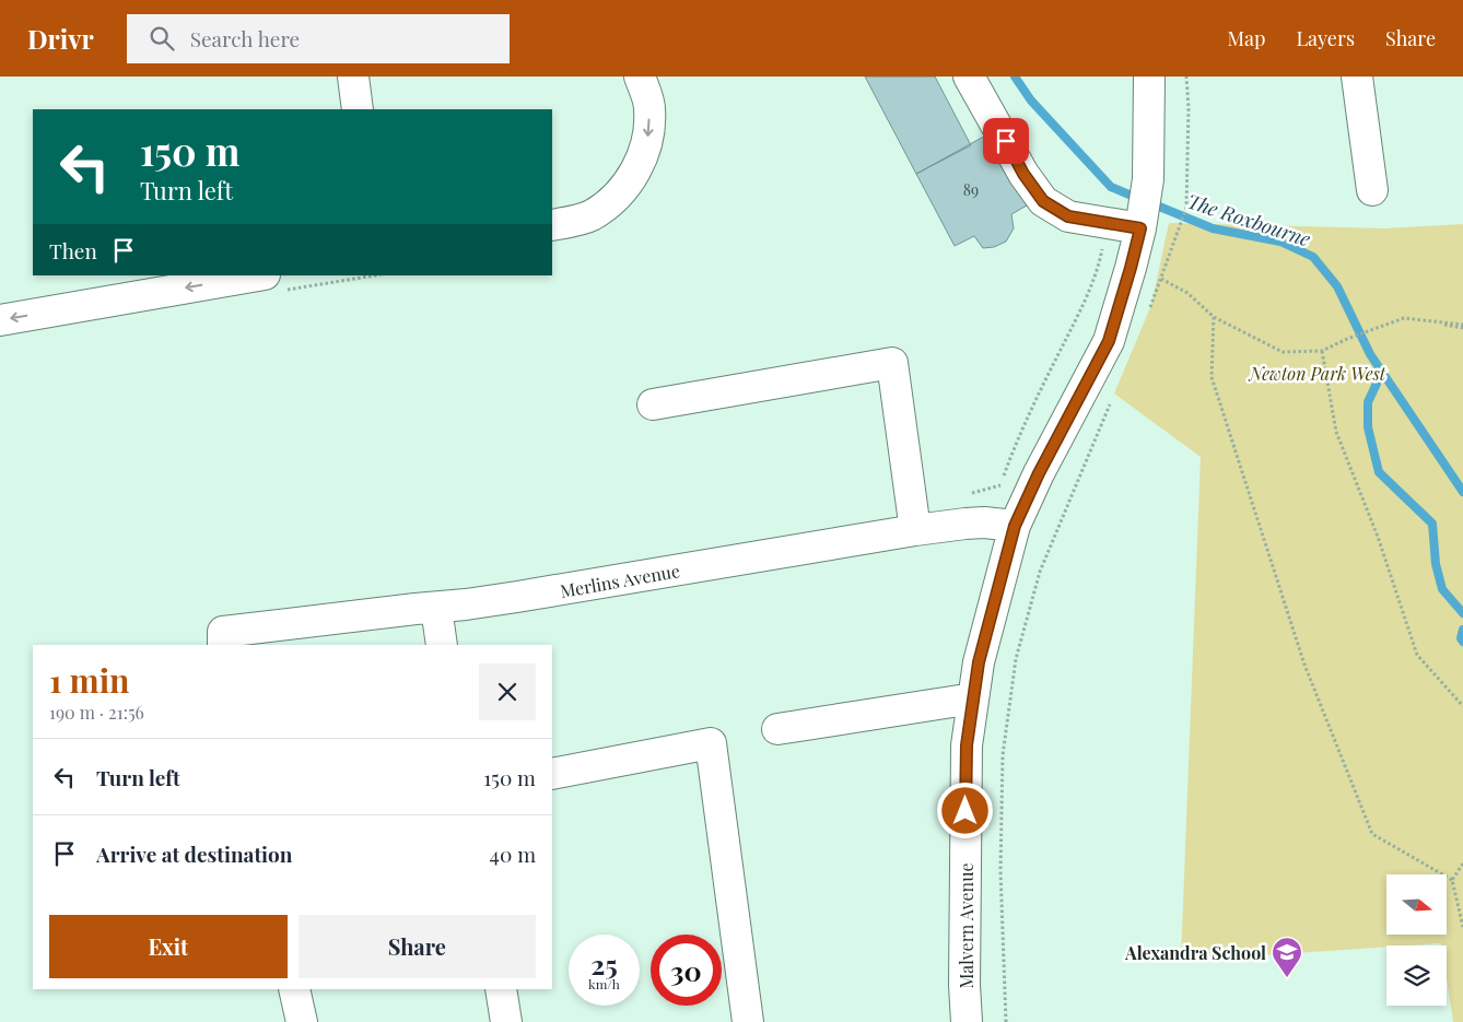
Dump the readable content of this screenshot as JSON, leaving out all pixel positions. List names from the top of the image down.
{
  "streets": {
    "street": ["Merlins Avenue", "Malvern Avenue"]
  },
  "crossings": [
    ["Merlins Avenue", "Malvern Avenue"]
  ],
  "water": ["The Roxbourne"],
  "parks": ["Newton Park West"],
  "places": {
    "school or university": ["Alexandra School"]
  },
  "house_numbers": ["89"],
  "north": "right",
  "page": {
    "header": "Drivr",
    "search": "Search here",
    "nav": ["Map", "Layers", "Share"],
    "turn": ["150 m", "Turn left"],
    "then": "Then",
    "heading": ["1 min", "190 m · 21:56"],
    "list": [
      {
        "name": "Turn left",
        "value": "150 m"
      },
      {
        "name": "Arrive at destination",
        "value": "40 m"
      }
    ],
    "buttons": ["Exit", "Share"],
    "speed": "25 km/h",
    "limit": "30"
  }
}
